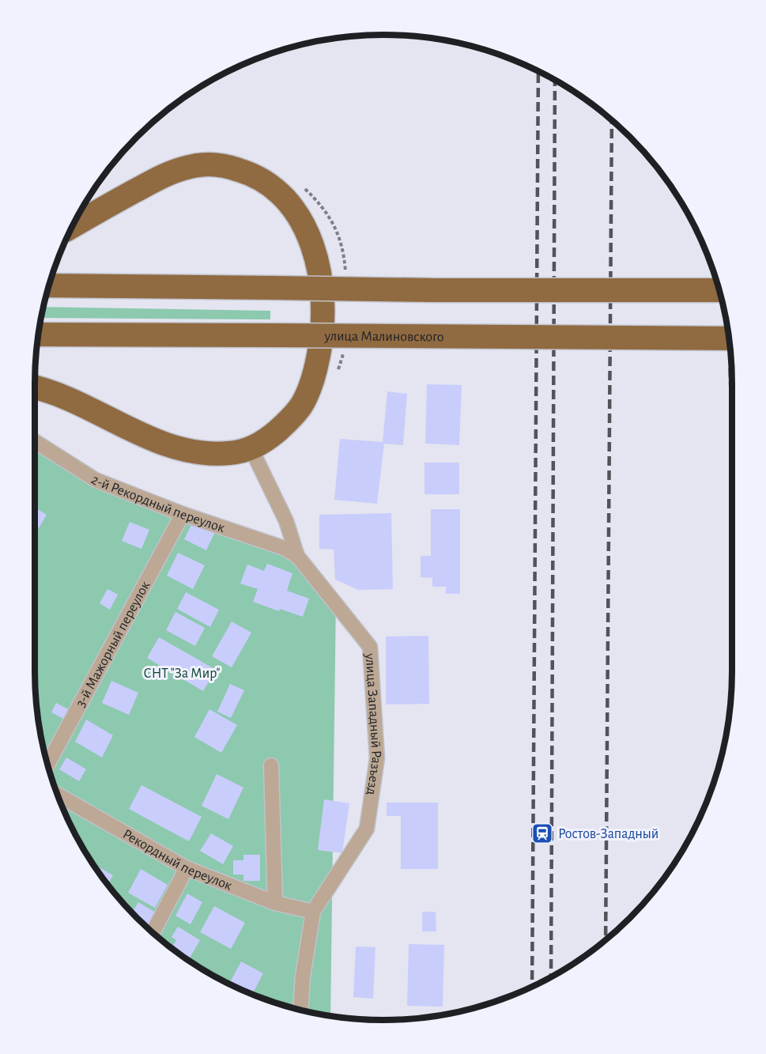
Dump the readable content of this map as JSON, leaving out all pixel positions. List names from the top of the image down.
{
  "streets": {
    "highway": ["улица Малиновского"],
    "street": [
      "2-й Рекордный переулок",
      "3-й Мажорный переулок",
      "улица Западный Разъезд",
      "Рекордный переулок"
    ]
  },
  "crossings": [
    ["2-й Рекордный переулок", "3-й Мажорный переулок"],
    ["2-й Рекордный переулок", "улица Западный Разъезд"],
    ["улица Западный Разъезд", "Рекордный переулок"]
  ],
  "parks": ["СНТ \"За Мир\""],
  "places": {
    "station": ["Ростов-Западный"]
  }
}
